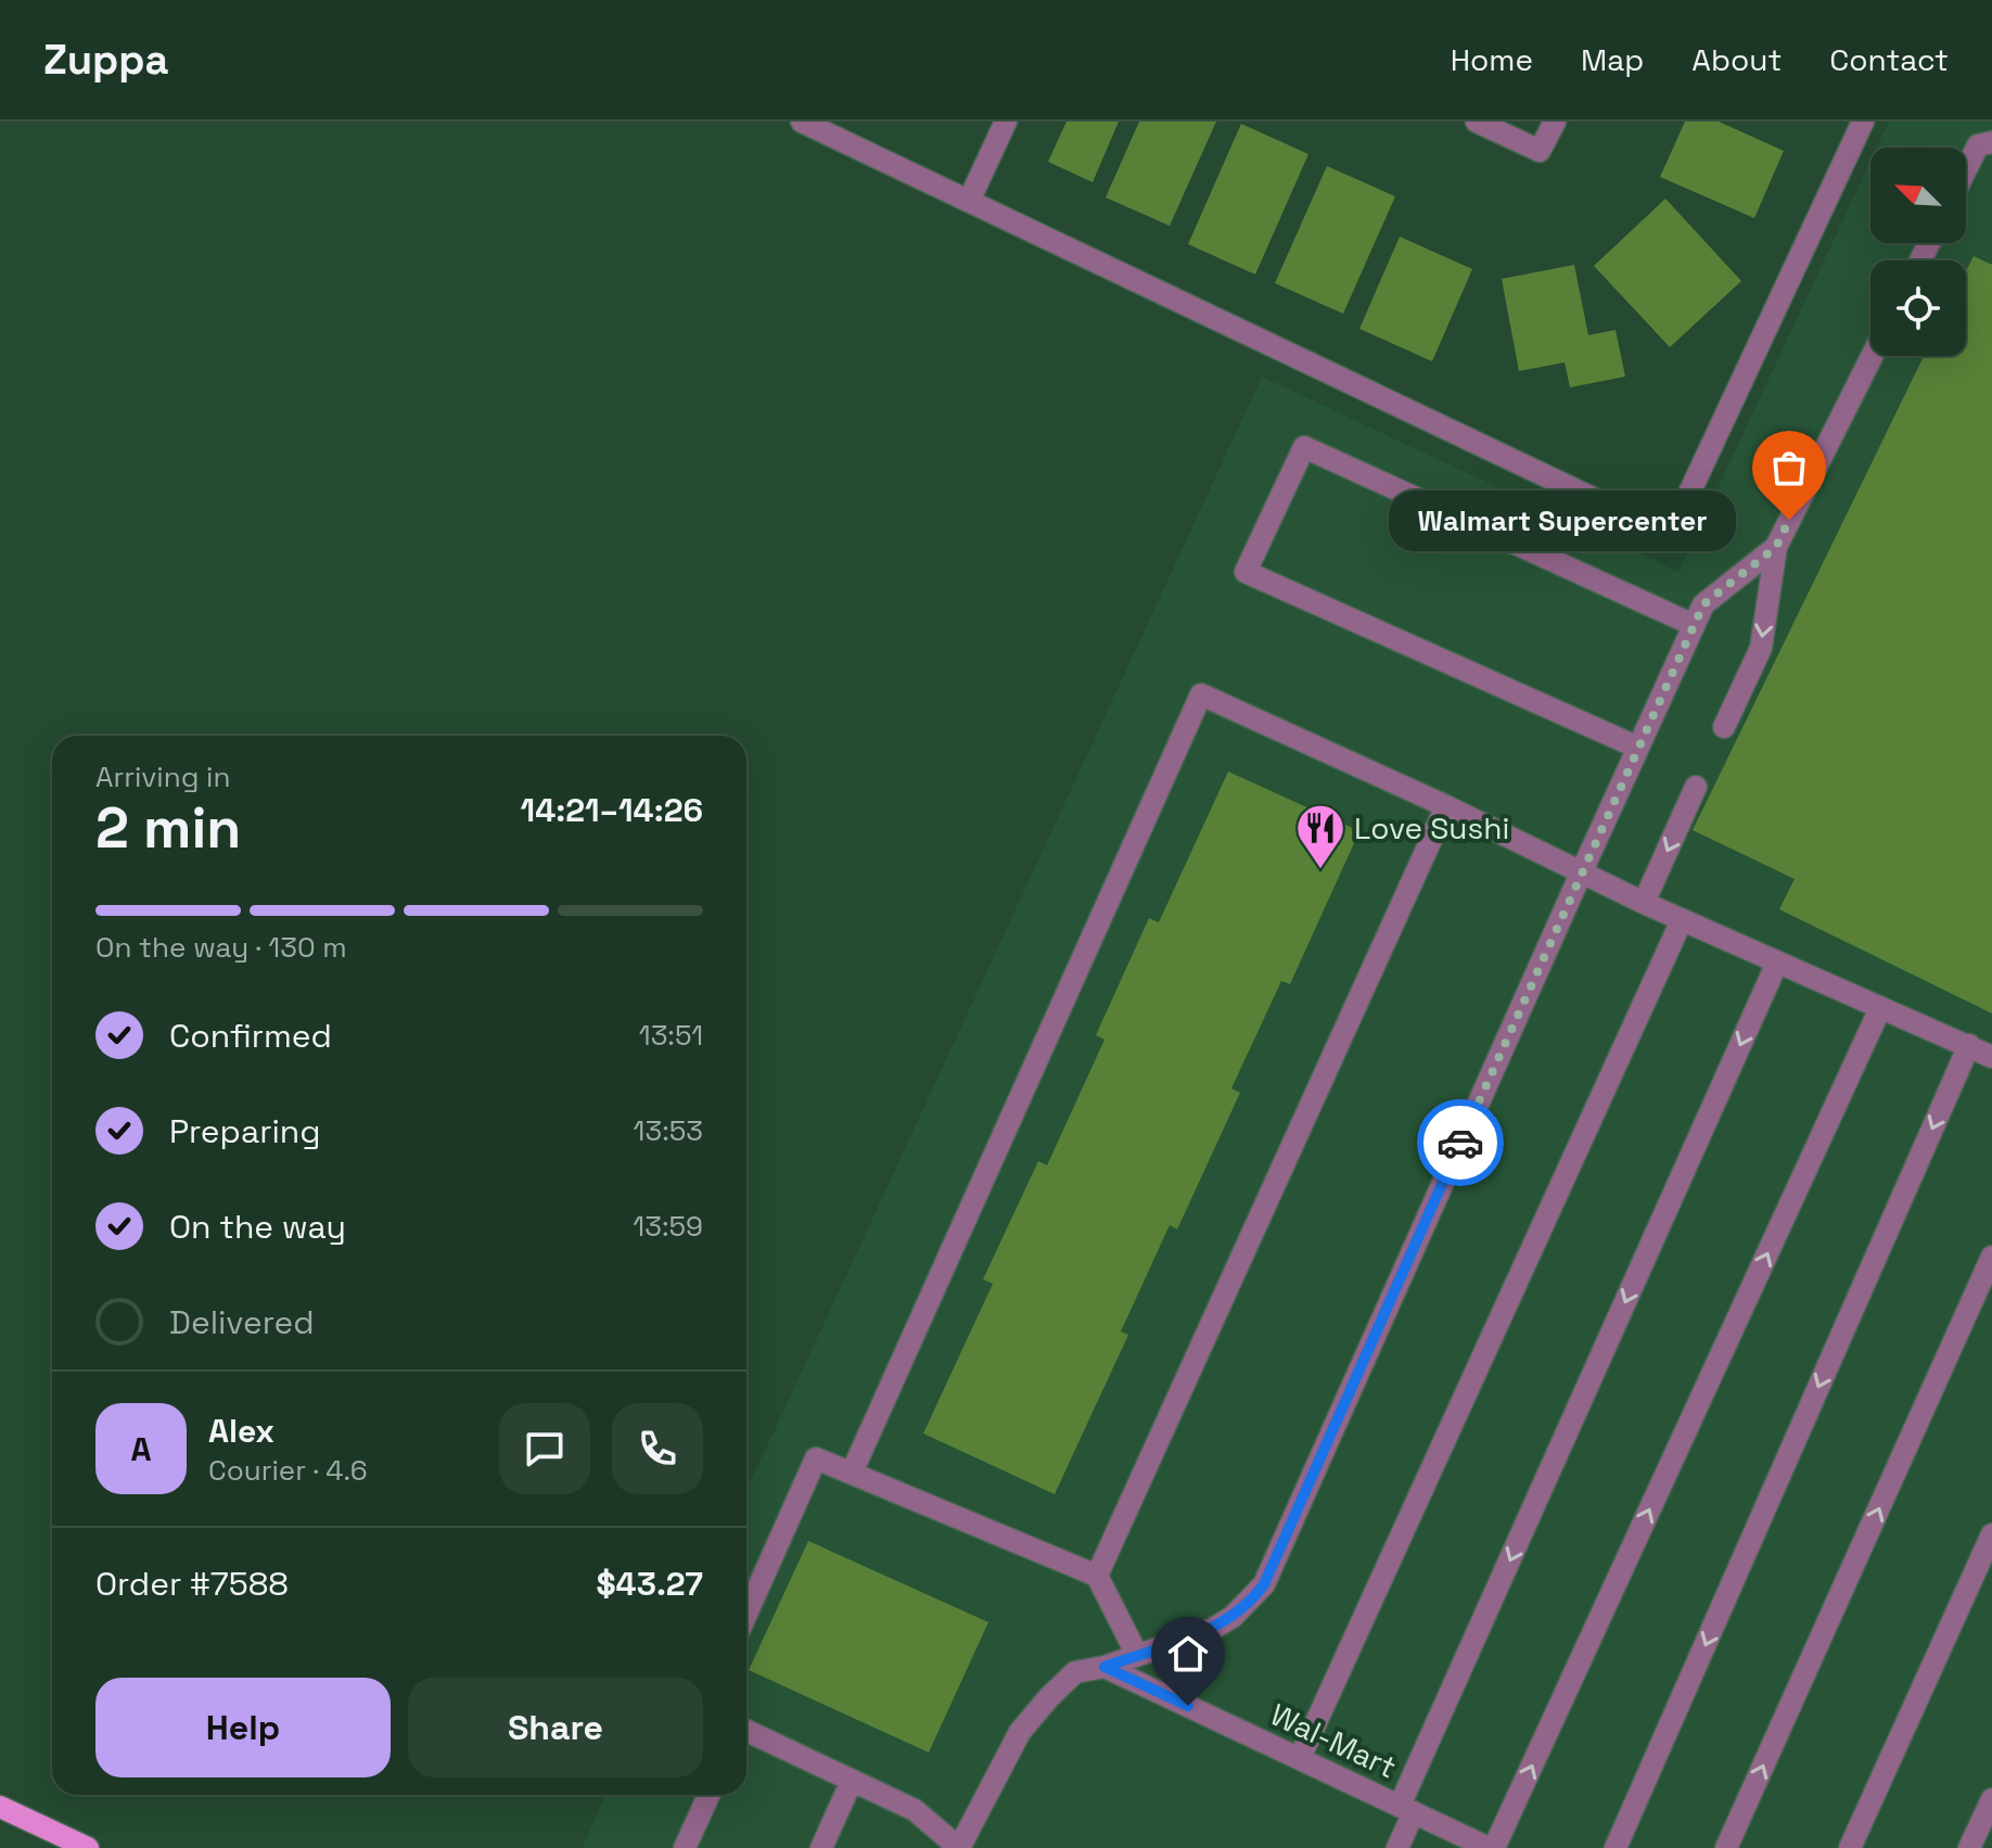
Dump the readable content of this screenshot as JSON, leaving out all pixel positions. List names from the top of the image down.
{
  "streets": {
    "street": ["Wal-Mart"]
  },
  "places": {
    "other": ["Walmart Supercenter"],
    "restaurant": ["Love Sushi"]
  },
  "north": "top left",
  "page": {
    "header": "Zuppa",
    "nav": [
      "Home",
      "Map",
      "About",
      "Contact"
    ],
    "bubble": "Walmart Supercenter",
    "heading": ["2 min", "Arriving in", "14:21–14:26"],
    "panel": [
      "Alex",
      "Courier · 4.6",
      "Order #7588",
      "$43.27"
    ],
    "bar": "On the way · 130 m",
    "list": [
      ["Confirmed", "13:51"],
      ["Preparing", "13:53"],
      ["On the way", "13:59"],
      "Delivered"
    ],
    "round": "A",
    "buttons": ["Help", "Share"]
  }
}
